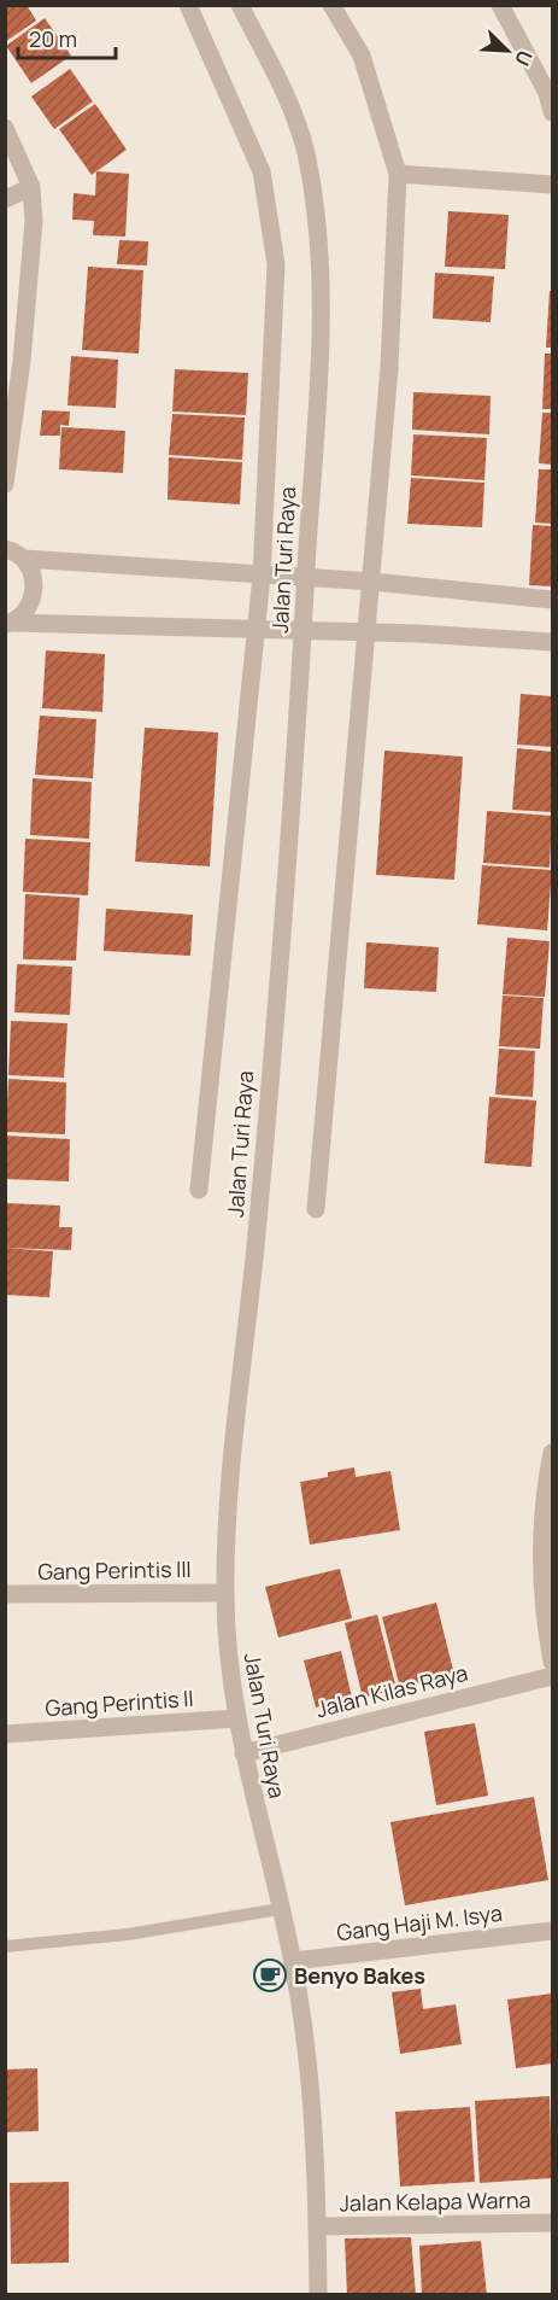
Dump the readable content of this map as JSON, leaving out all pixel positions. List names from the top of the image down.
{
  "streets": {
    "street": [
      "Jalan Turi Raya",
      "Gang Perintis III",
      "Jalan Kilas Raya",
      "Gang Perintis II",
      "Gang Haji M. Isya",
      "Jalan Kelapa Warna"
    ]
  },
  "crossings": [
    ["Jalan Turi Raya", "Gang Perintis III"],
    ["Jalan Turi Raya", "Jalan Kilas Raya"],
    ["Jalan Turi Raya", "Gang Perintis II"],
    ["Jalan Turi Raya", "Gang Haji M. Isya"],
    ["Jalan Turi Raya", "Jalan Kelapa Warna"]
  ],
  "places": {
    "cafe": ["Benyo Bakes"]
  },
  "scale_bar": "20 m",
  "north": "bottom right"
}
